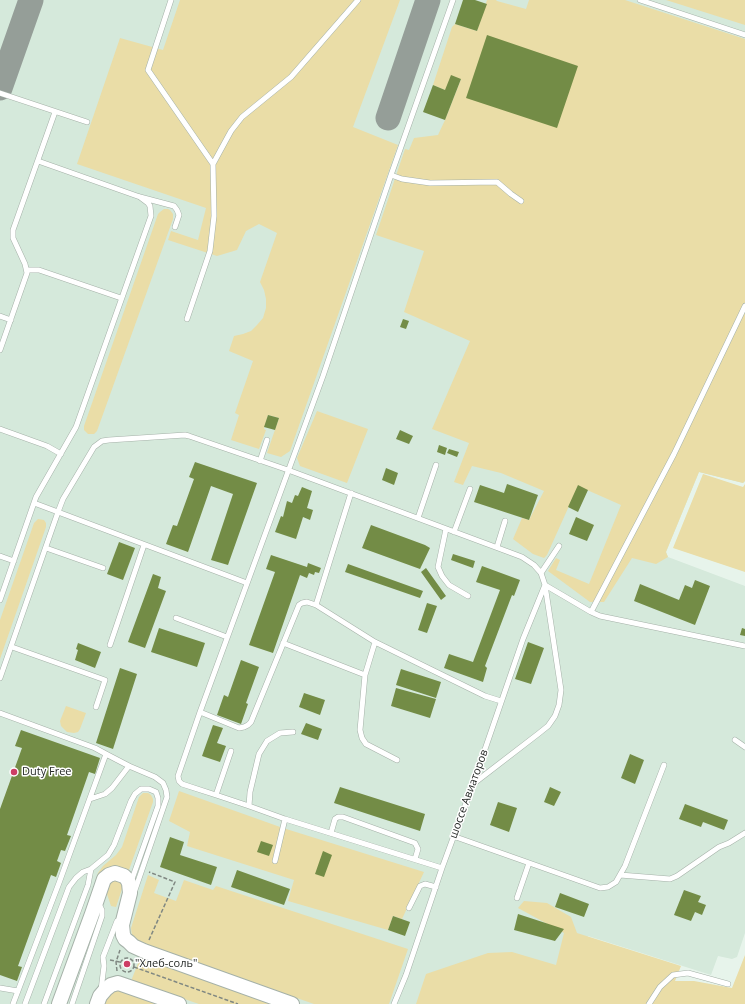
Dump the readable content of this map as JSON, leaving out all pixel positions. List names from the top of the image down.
{
  "streets": {
    "lane": ["шоссе Авиаторов"]
  },
  "places": ["Duty Free", "\"Хлеб-соль\""]
}
